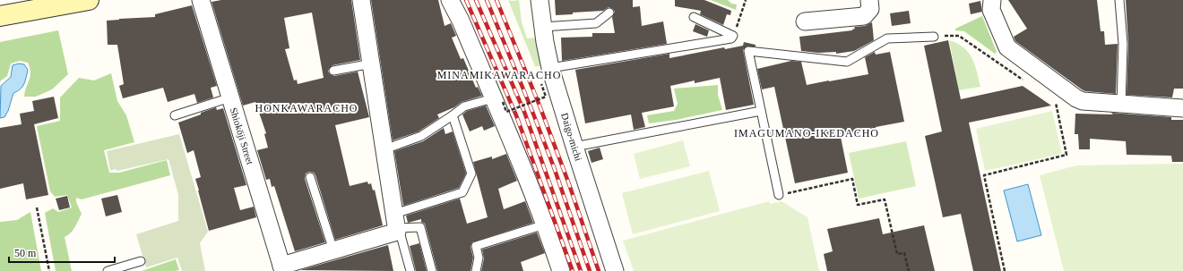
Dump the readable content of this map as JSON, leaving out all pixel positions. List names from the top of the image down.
{
  "streets": {
    "street": ["Shiokōji Street", "Daigo-michi"]
  },
  "districts": ["MINAMIKAWARACHO", "HONKAWARACHO", "IMAGUMANO-IKEDACHO"],
  "scale_bar": "50 m"
}
